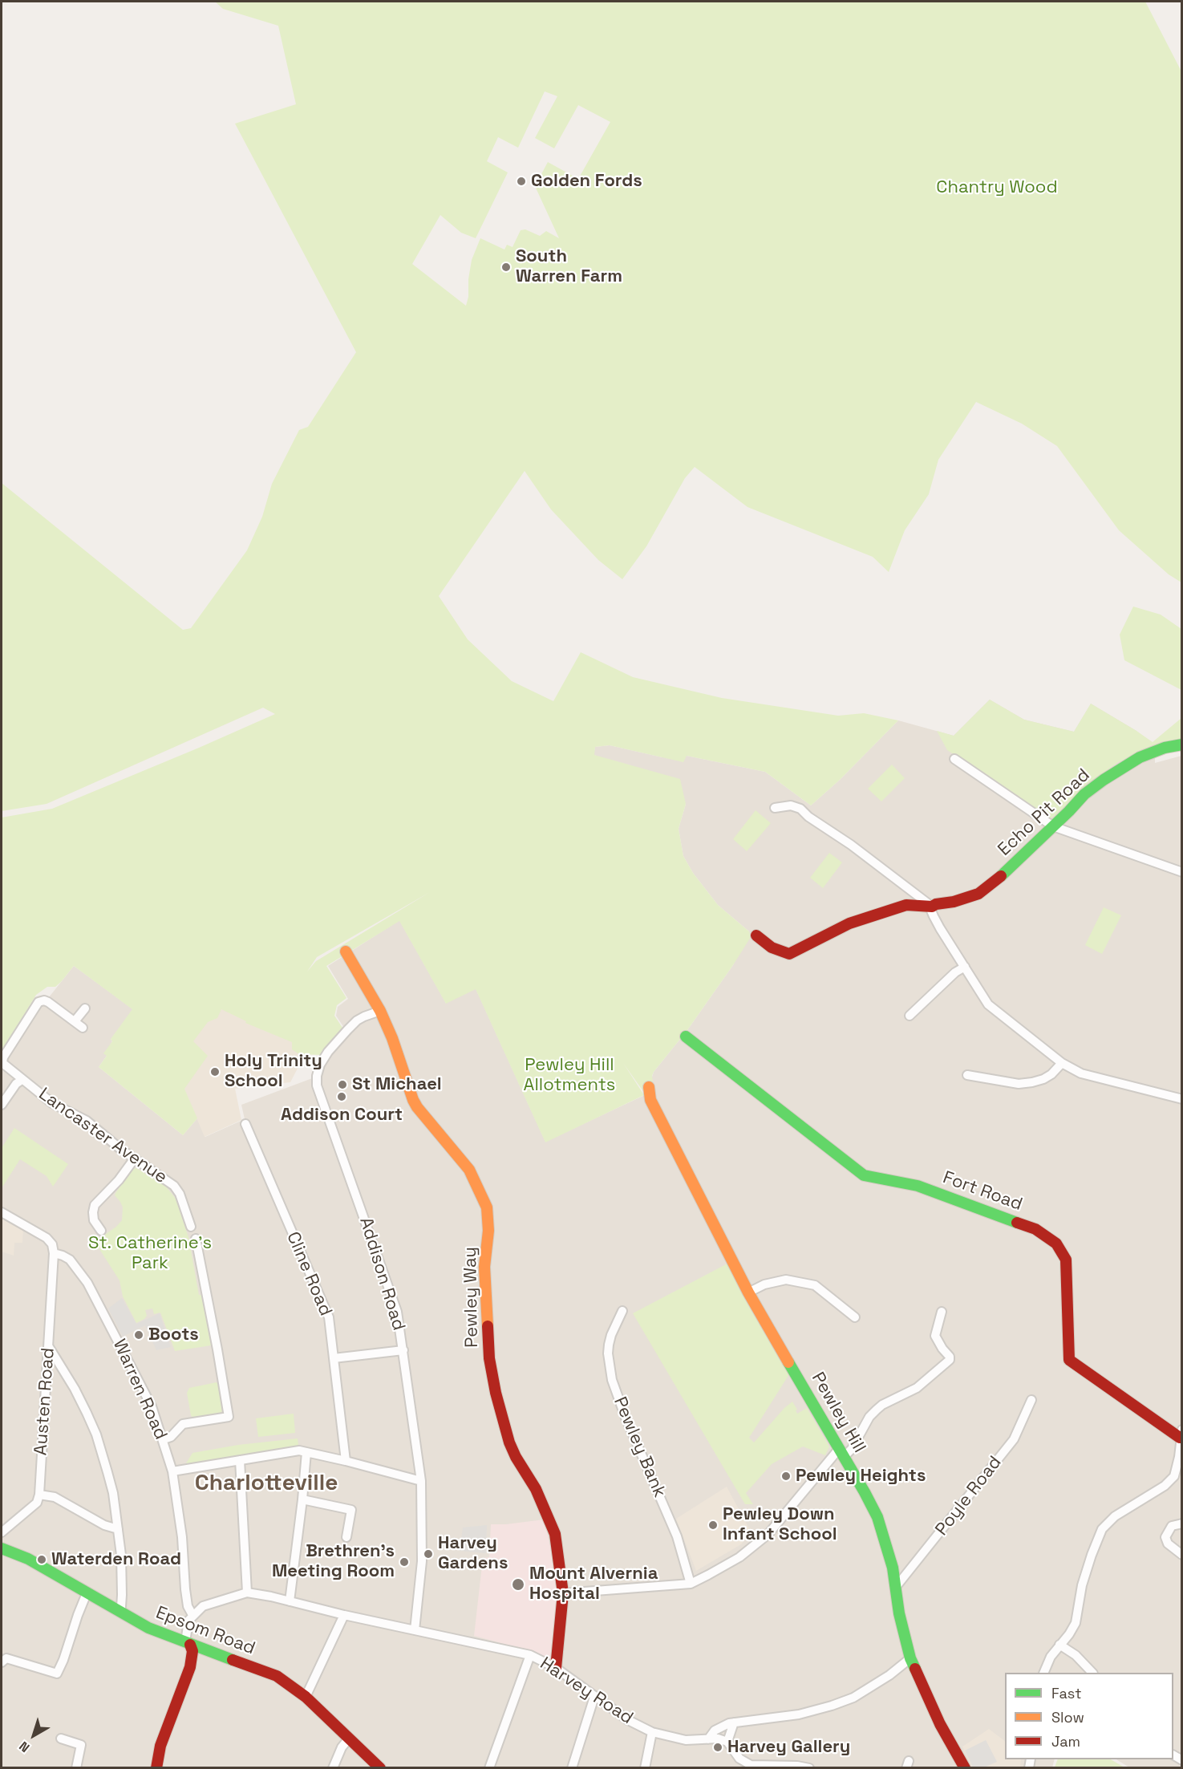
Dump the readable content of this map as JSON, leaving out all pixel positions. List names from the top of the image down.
{
  "streets": {
    "street": [
      "Echo Pit Road",
      "Lancaster Avenue",
      "Fort Road",
      "Cline Road",
      "Addison Road",
      "Pewley Way",
      "Warren Road",
      "Austen Road",
      "Pewley Hill",
      "Pewley Bank",
      "Poyle Road",
      "Epsom Road",
      "Harvey Road"
    ]
  },
  "crossings": [
    ["Addison Road", "Pewley Way"],
    ["Addison Road", "Harvey Road"],
    ["Pewley Way", "Harvey Road"],
    ["Warren Road", "Austen Road"],
    ["Warren Road", "Harvey Road"],
    ["Pewley Hill", "Poyle Road"]
  ],
  "districts": ["Charlotteville"],
  "parks": ["Chantry Wood", "Pewley Hill Allotments", "St. Catherine's Park"],
  "places": [
    "Golden Fords",
    "South Warren Farm",
    "Holy Trinity School",
    "St Michael",
    "Addison Court",
    "Boots",
    "Pewley Heights",
    "Pewley Down Infant School",
    "Harvey Gardens",
    "Waterden Road",
    "Brethren's Meeting Room",
    "Mount Alvernia Hospital",
    "Harvey Gallery"
  ],
  "legend": ["Fast", "Slow", "Jam"],
  "north": "bottom left"
}
